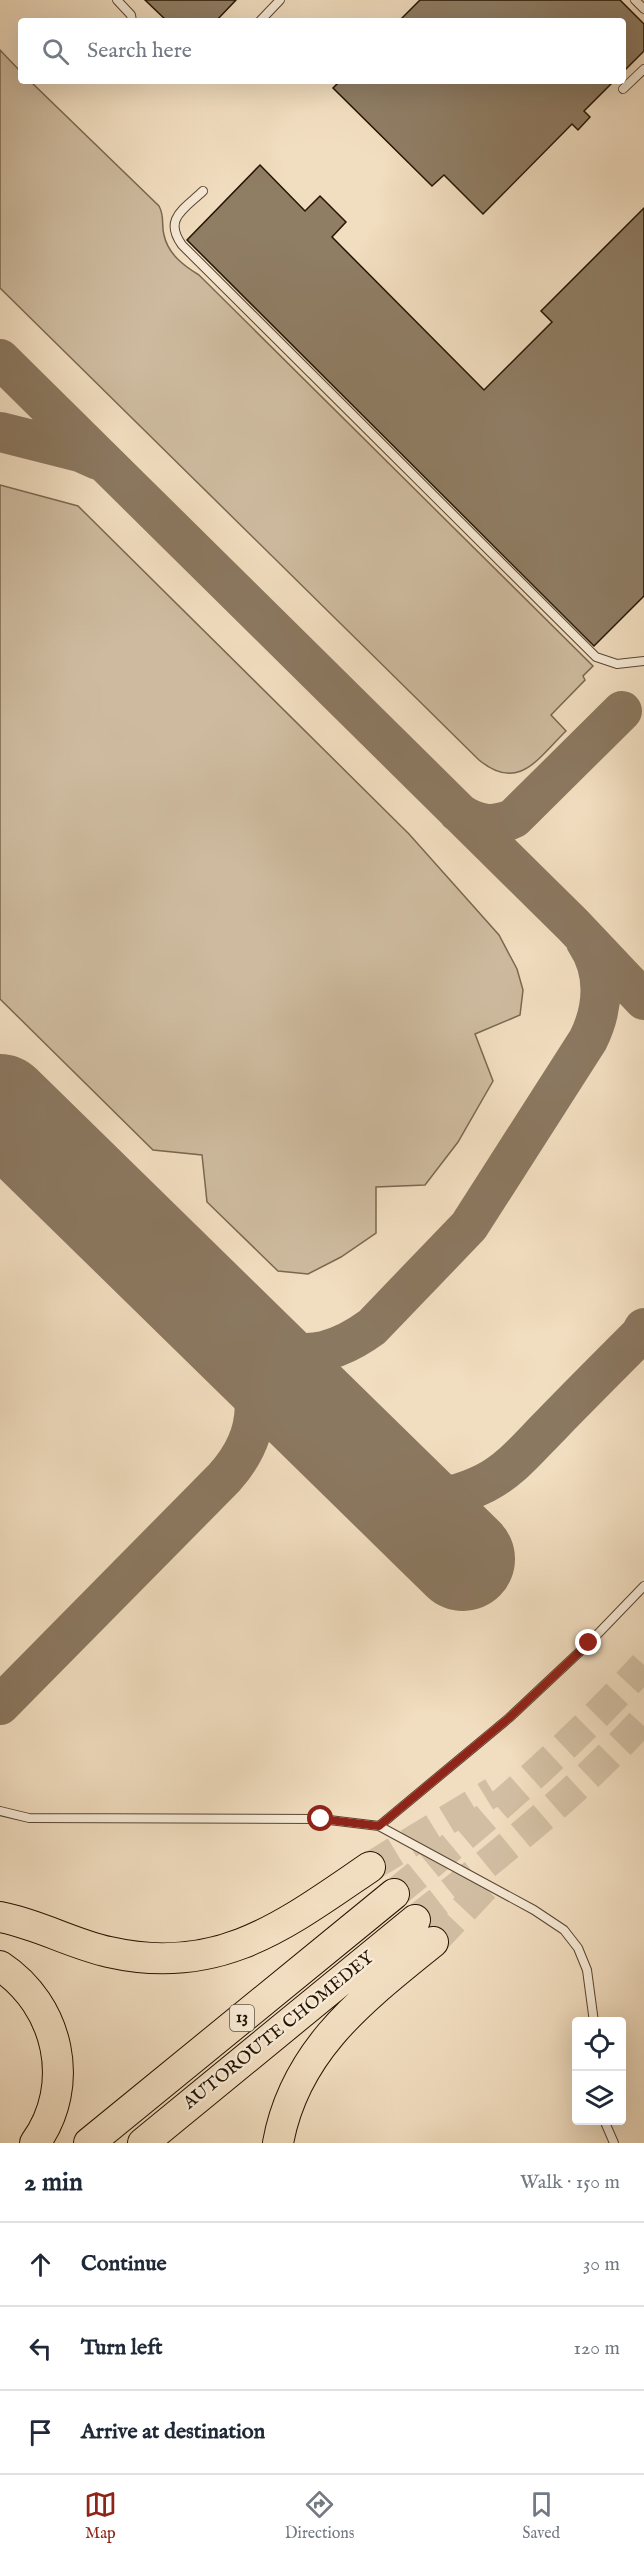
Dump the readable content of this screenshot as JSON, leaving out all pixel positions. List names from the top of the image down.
{
  "streets": {
    "highway": ["13", "AUTOROUTE CHOMEDEY"]
  },
  "page": {
    "search": "Search here",
    "heading": ["2 min", "Walk · 150 m"],
    "list": [
      ["Continue", "30 m"],
      ["Turn left", "120 m"],
      "Arrive at destination"
    ],
    "nav": ["Map", "Directions", "Saved"]
  }
}
